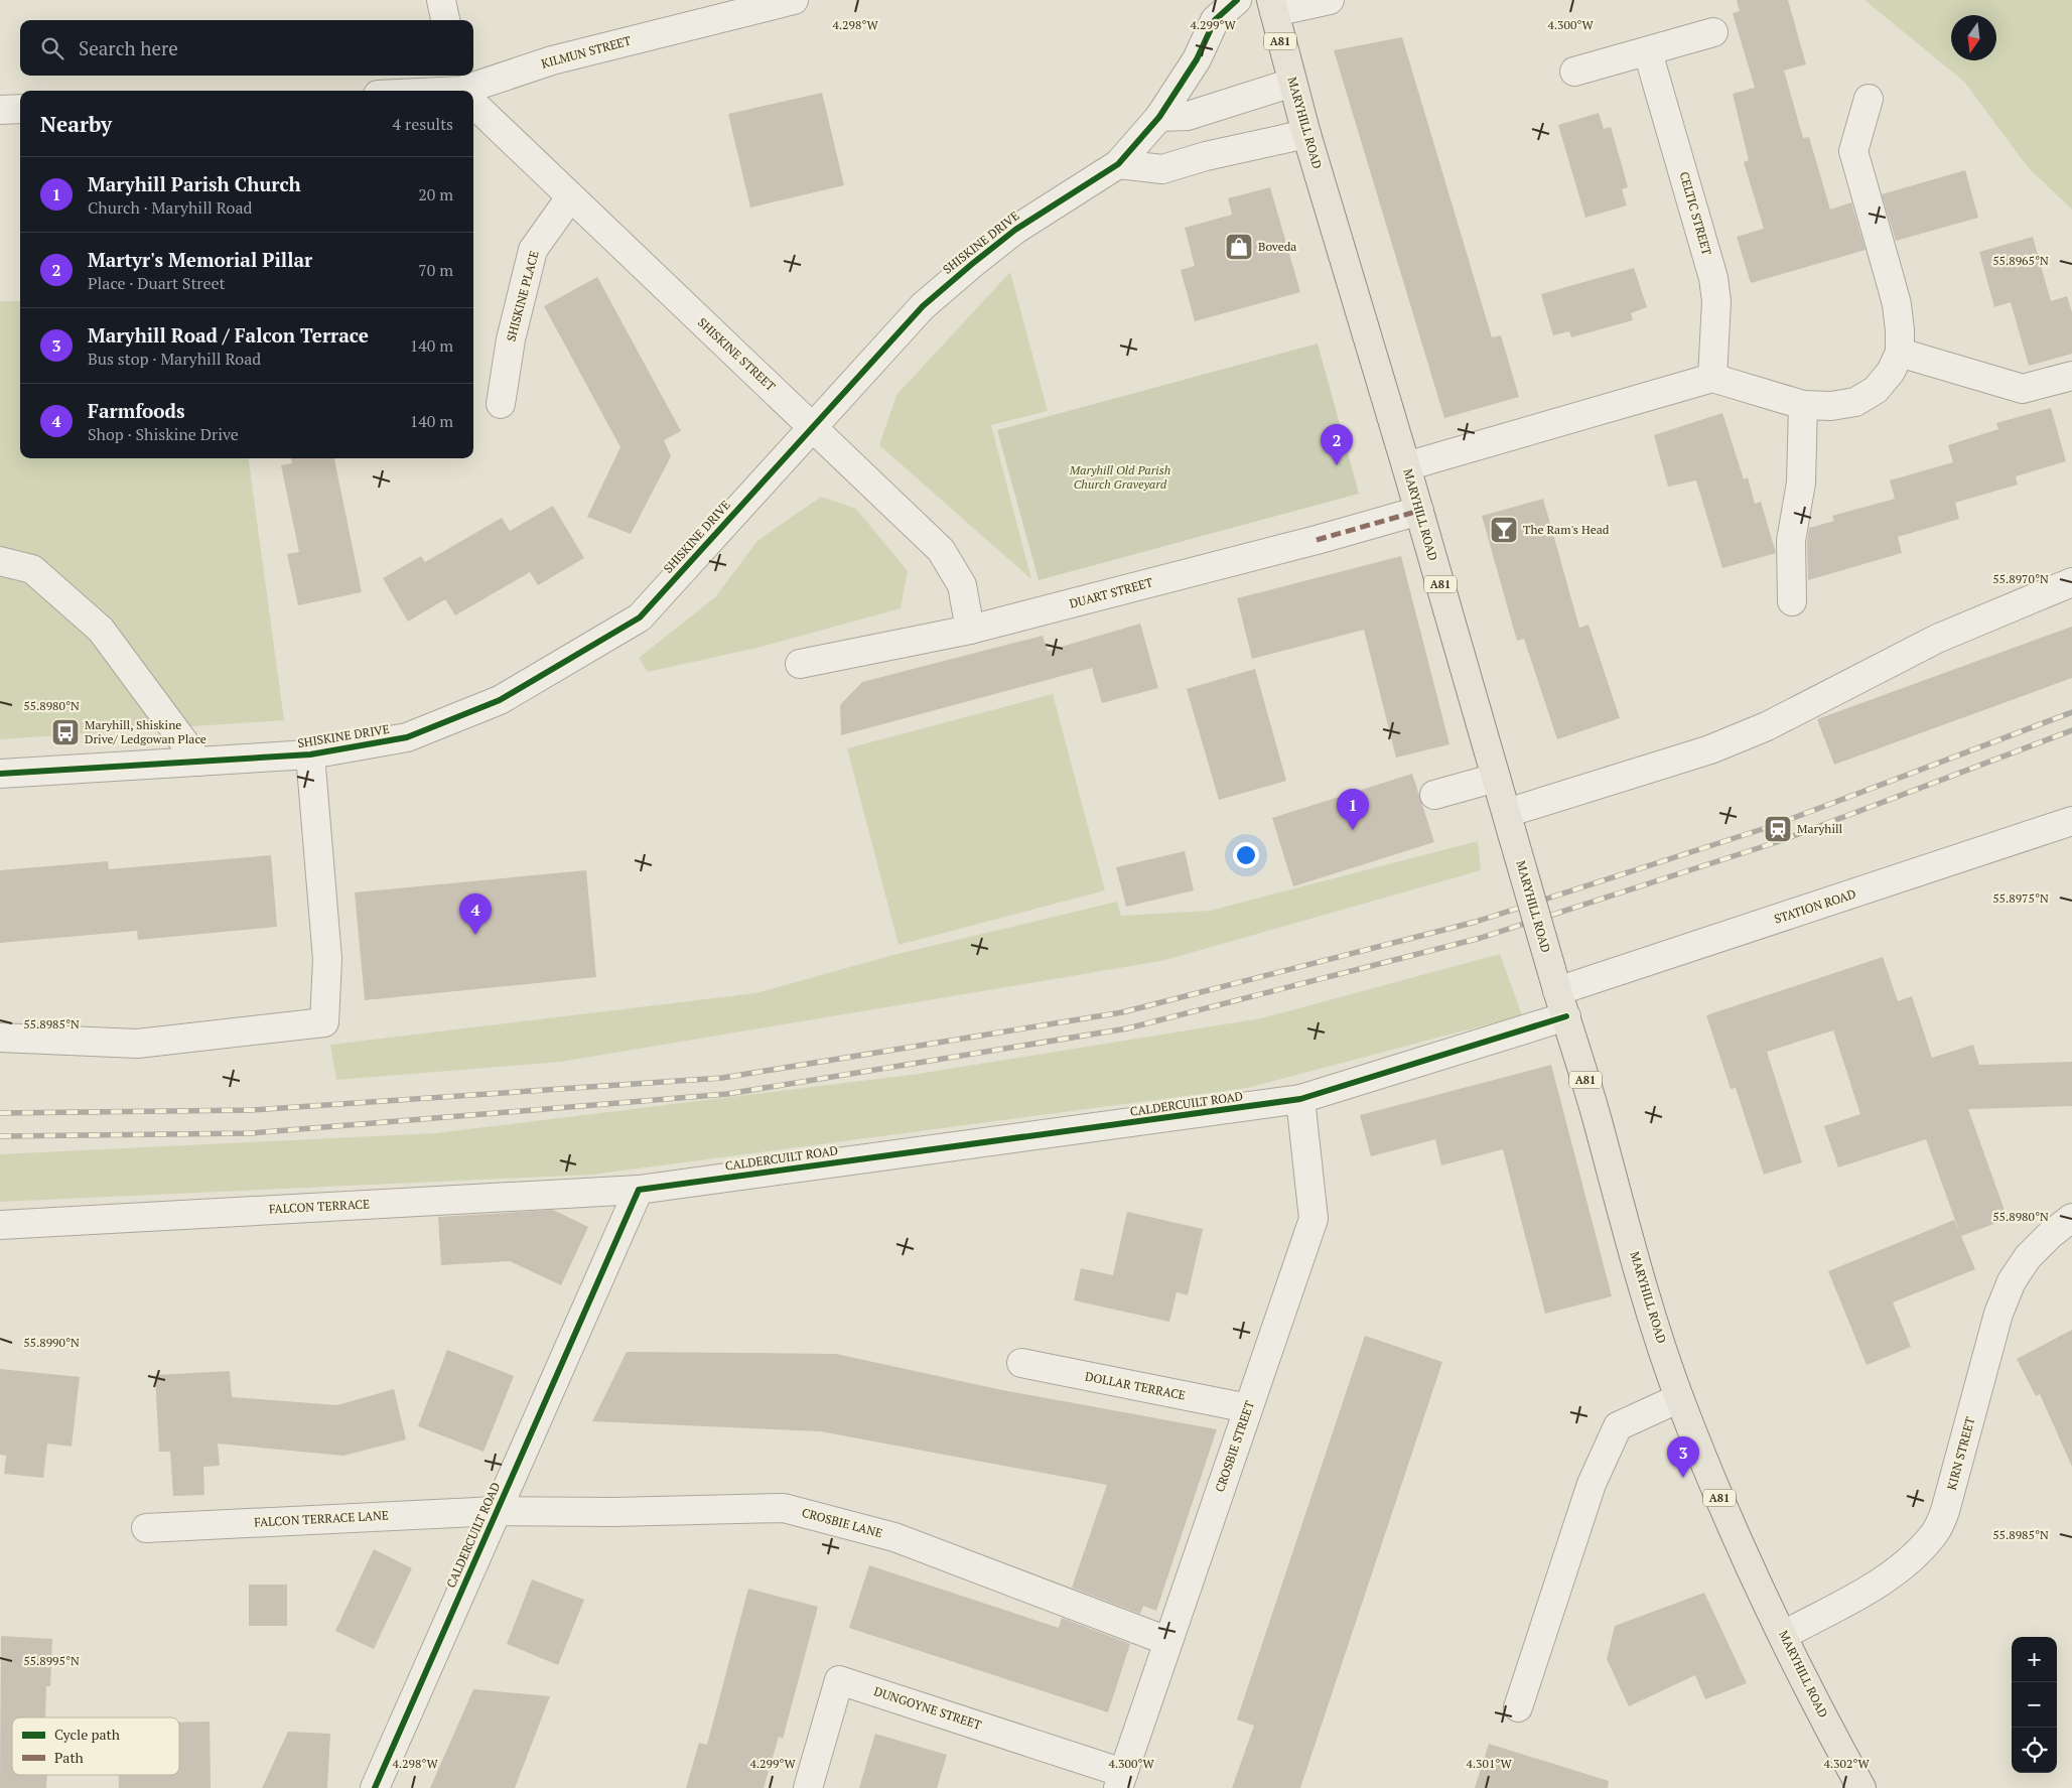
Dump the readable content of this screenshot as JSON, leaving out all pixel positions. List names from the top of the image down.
{
  "streets": {
    "main road": ["A81", "MARYHILL ROAD"],
    "street": [
      "KILMUN STREET",
      "CELTIC STREET",
      "SHISKINE DRIVE",
      "SHISKINE PLACE",
      "SHISKINE STREET",
      "DUART STREET",
      "STATION ROAD",
      "CALDERCUILT ROAD",
      "FALCON TERRACE",
      "DOLLAR TERRACE",
      "CROSBIE STREET",
      "KIRN STREET",
      "FALCON TERRACE LANE",
      "CROSBIE LANE",
      "DUNGOYNE STREET"
    ]
  },
  "crossings": [
    ["MARYHILL ROAD", "DUART STREET"],
    ["MARYHILL ROAD", "STATION ROAD"],
    ["MARYHILL ROAD", "CALDERCUILT ROAD"],
    ["MARYHILL ROAD", "KIRN STREET"],
    ["SHISKINE DRIVE", "SHISKINE STREET"],
    ["SHISKINE PLACE", "SHISKINE STREET"],
    ["SHISKINE STREET", "DUART STREET"],
    ["CALDERCUILT ROAD", "FALCON TERRACE"],
    ["CALDERCUILT ROAD", "CROSBIE STREET"],
    ["CALDERCUILT ROAD", "FALCON TERRACE LANE"],
    ["CALDERCUILT ROAD", "CROSBIE LANE"],
    ["DOLLAR TERRACE", "CROSBIE STREET"],
    ["CROSBIE STREET", "CROSBIE LANE"],
    ["CROSBIE STREET", "DUNGOYNE STREET"],
    ["FALCON TERRACE LANE", "CROSBIE LANE"]
  ],
  "parks": ["Maryhill Old Parish Church Graveyard"],
  "places": {
    "shop": ["Boveda"],
    "bar": ["The Ram's Head"],
    "bus stop": ["Maryhill, Shiskine Drive/ Ledgowan Place"],
    "station": ["Maryhill"]
  },
  "legend": ["Cycle path", "Path"],
  "north": "bottom",
  "page": {
    "search": "Search here",
    "heading": ["Nearby", "4 results"],
    "list": [
      {
        "mark": "1",
        "name": "Maryhill Parish Church",
        "note": "Church · Maryhill Road",
        "value": "20 m"
      },
      {
        "mark": "2",
        "name": "Martyr's Memorial Pillar",
        "note": "Place · Duart Street",
        "value": "70 m"
      },
      {
        "mark": "3",
        "name": "Maryhill Road / Falcon Terrace",
        "note": "Bus stop · Maryhill Road",
        "value": "140 m"
      },
      {
        "mark": "4",
        "name": "Farmfoods",
        "note": "Shop · Shiskine Drive",
        "value": "140 m"
      }
    ],
    "pins": [
      "2",
      "1",
      "4",
      "3"
    ],
    "map_buttons": ["+", "−"]
  },
  "coordinates": [
    "4.298°W",
    "4.299°W",
    "4.300°W",
    "55.8965°N",
    "55.8970°N",
    "55.8980°N",
    "55.8975°N",
    "55.8985°N",
    "55.8990°N",
    "55.8995°N",
    "4.301°W",
    "4.302°W"
  ]
}
